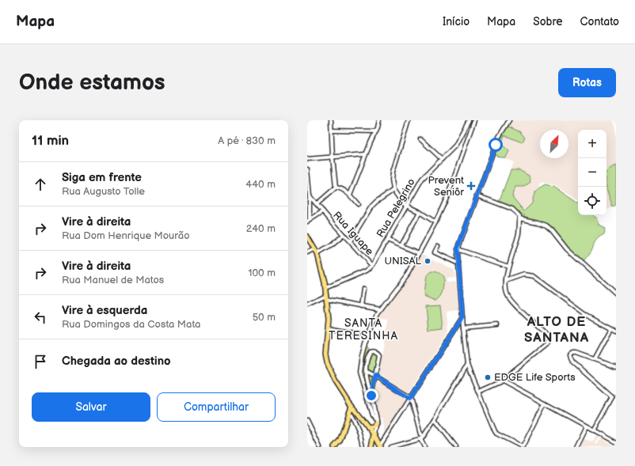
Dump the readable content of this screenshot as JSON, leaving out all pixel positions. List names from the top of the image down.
{
  "streets": {
    "street": ["Rua Pelegrino", "Rua Iguape"]
  },
  "crossings": [
    ["Rua Pelegrino", "Rua Iguape"]
  ],
  "districts": ["ALTO DE SANTANA", "SANTA TERESINHA"],
  "places": {
    "health": ["Prevent Seniôr"],
    "other": ["UNISAL", "EDGE Life Sports"]
  },
  "north": "top right",
  "page": {
    "header": "Mapa",
    "nav": [
      "Início",
      "Mapa",
      "Sobre",
      "Contato"
    ],
    "buttons": [
      "Rotas",
      ["Salvar", "Compartilhar"]
    ],
    "title": "Onde estamos",
    "heading": ["11 min", "A pé · 830 m"],
    "map_buttons": ["+", "−"],
    "list": [
      ["Siga em frente", "Rua Augusto Tolle", "440 m"],
      ["Vire à direita", "Rua Dom Henrique Mourão", "240 m"],
      ["Vire à direita", "Rua Manuel de Matos", "100 m"],
      ["Vire à esquerda", "Rua Domingos da Costa Mata", "50 m"],
      "Chegada ao destino"
    ]
  }
}
